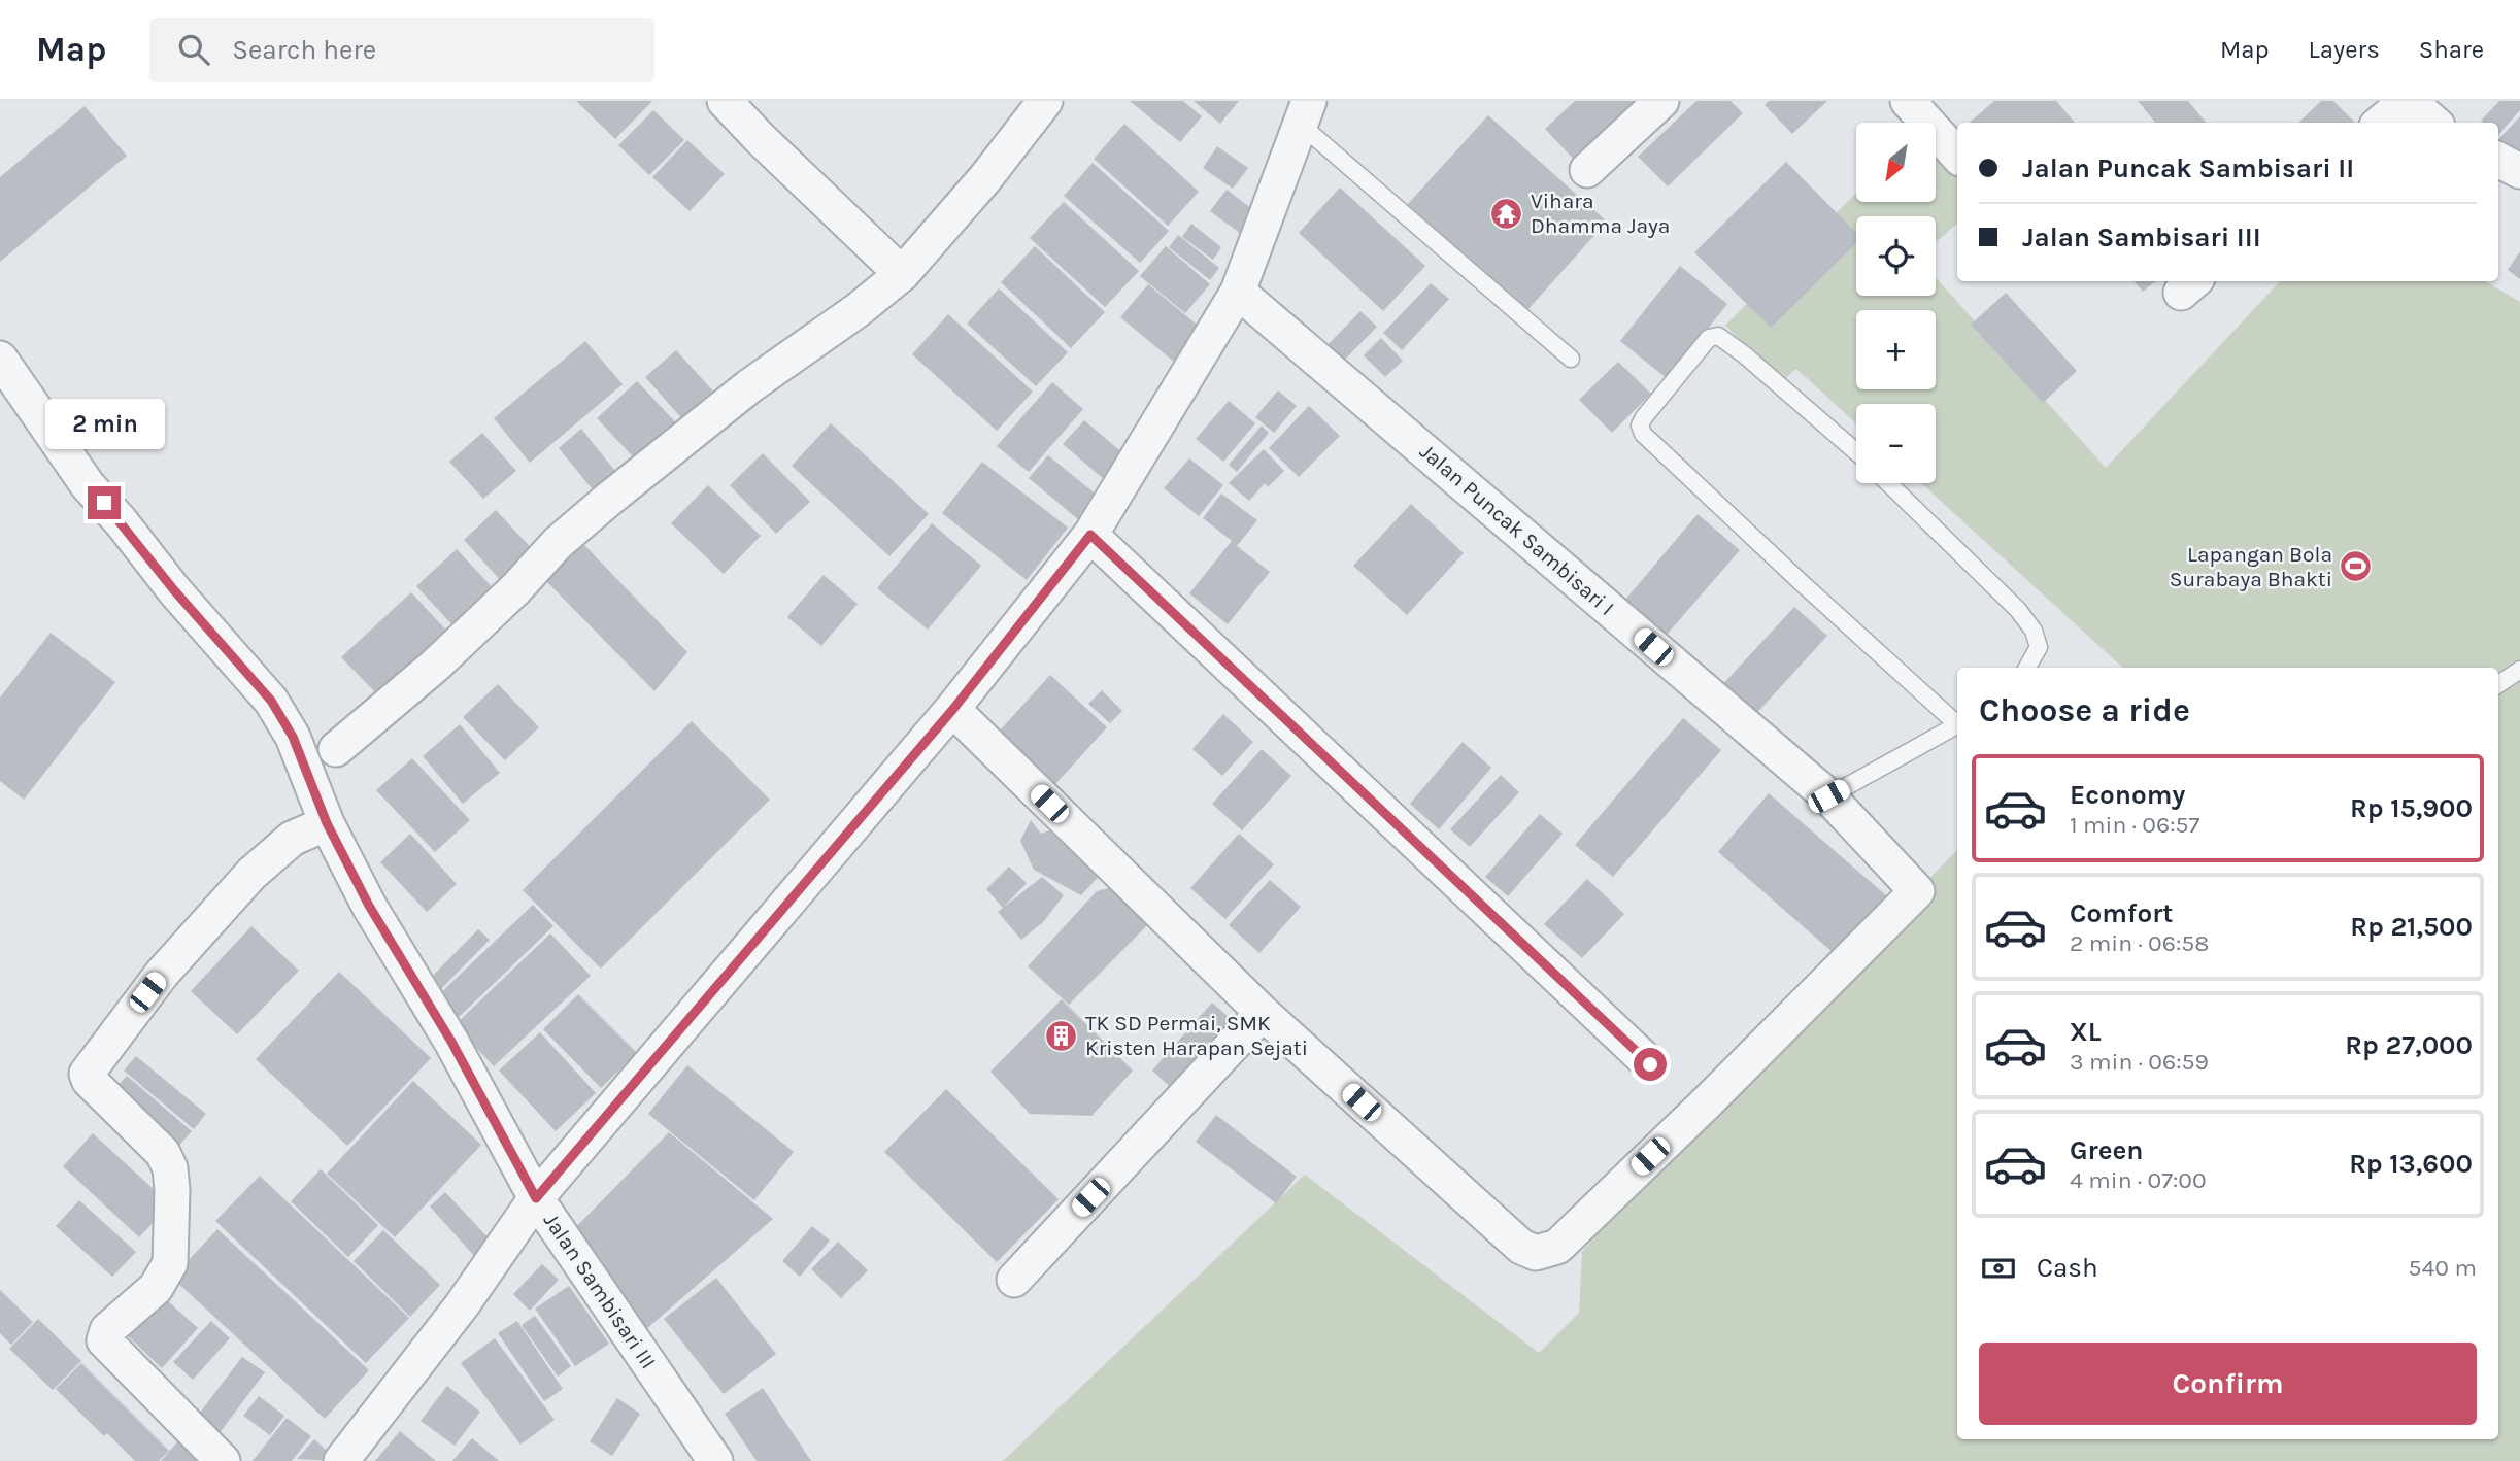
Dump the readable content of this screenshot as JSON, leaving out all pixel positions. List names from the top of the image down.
{
  "streets": {
    "street": ["Jalan Puncak Sambisari I", "Jalan Sambisari III"]
  },
  "places": {
    "temple": ["Vihara Dhamma Jaya"],
    "sports": ["Lapangan Bola Surabaya Bhakti"],
    "building": ["TK SD Permai, SMK Kristen Harapan Sejati"]
  },
  "north": "bottom left",
  "page": {
    "header": "Map",
    "search": "Search here",
    "nav": ["Map", "Layers", "Share"],
    "map_buttons": ["+", "−"],
    "banner": ["Jalan Puncak Sambisari II", "Jalan Sambisari III"],
    "bubble": "2 min",
    "heading": "Choose a ride",
    "list": [
      {
        "name": "Economy",
        "note": "1 min · 06:57",
        "value": "Rp 15,900"
      },
      {
        "name": "Comfort",
        "note": "2 min · 06:58",
        "value": "Rp 21,500"
      },
      {
        "name": "XL",
        "note": "3 min · 06:59",
        "value": "Rp 27,000"
      },
      {
        "name": "Green",
        "note": "4 min · 07:00",
        "value": "Rp 13,600"
      }
    ],
    "pay": ["Cash", "540 m"],
    "buttons": "Confirm"
  }
}
